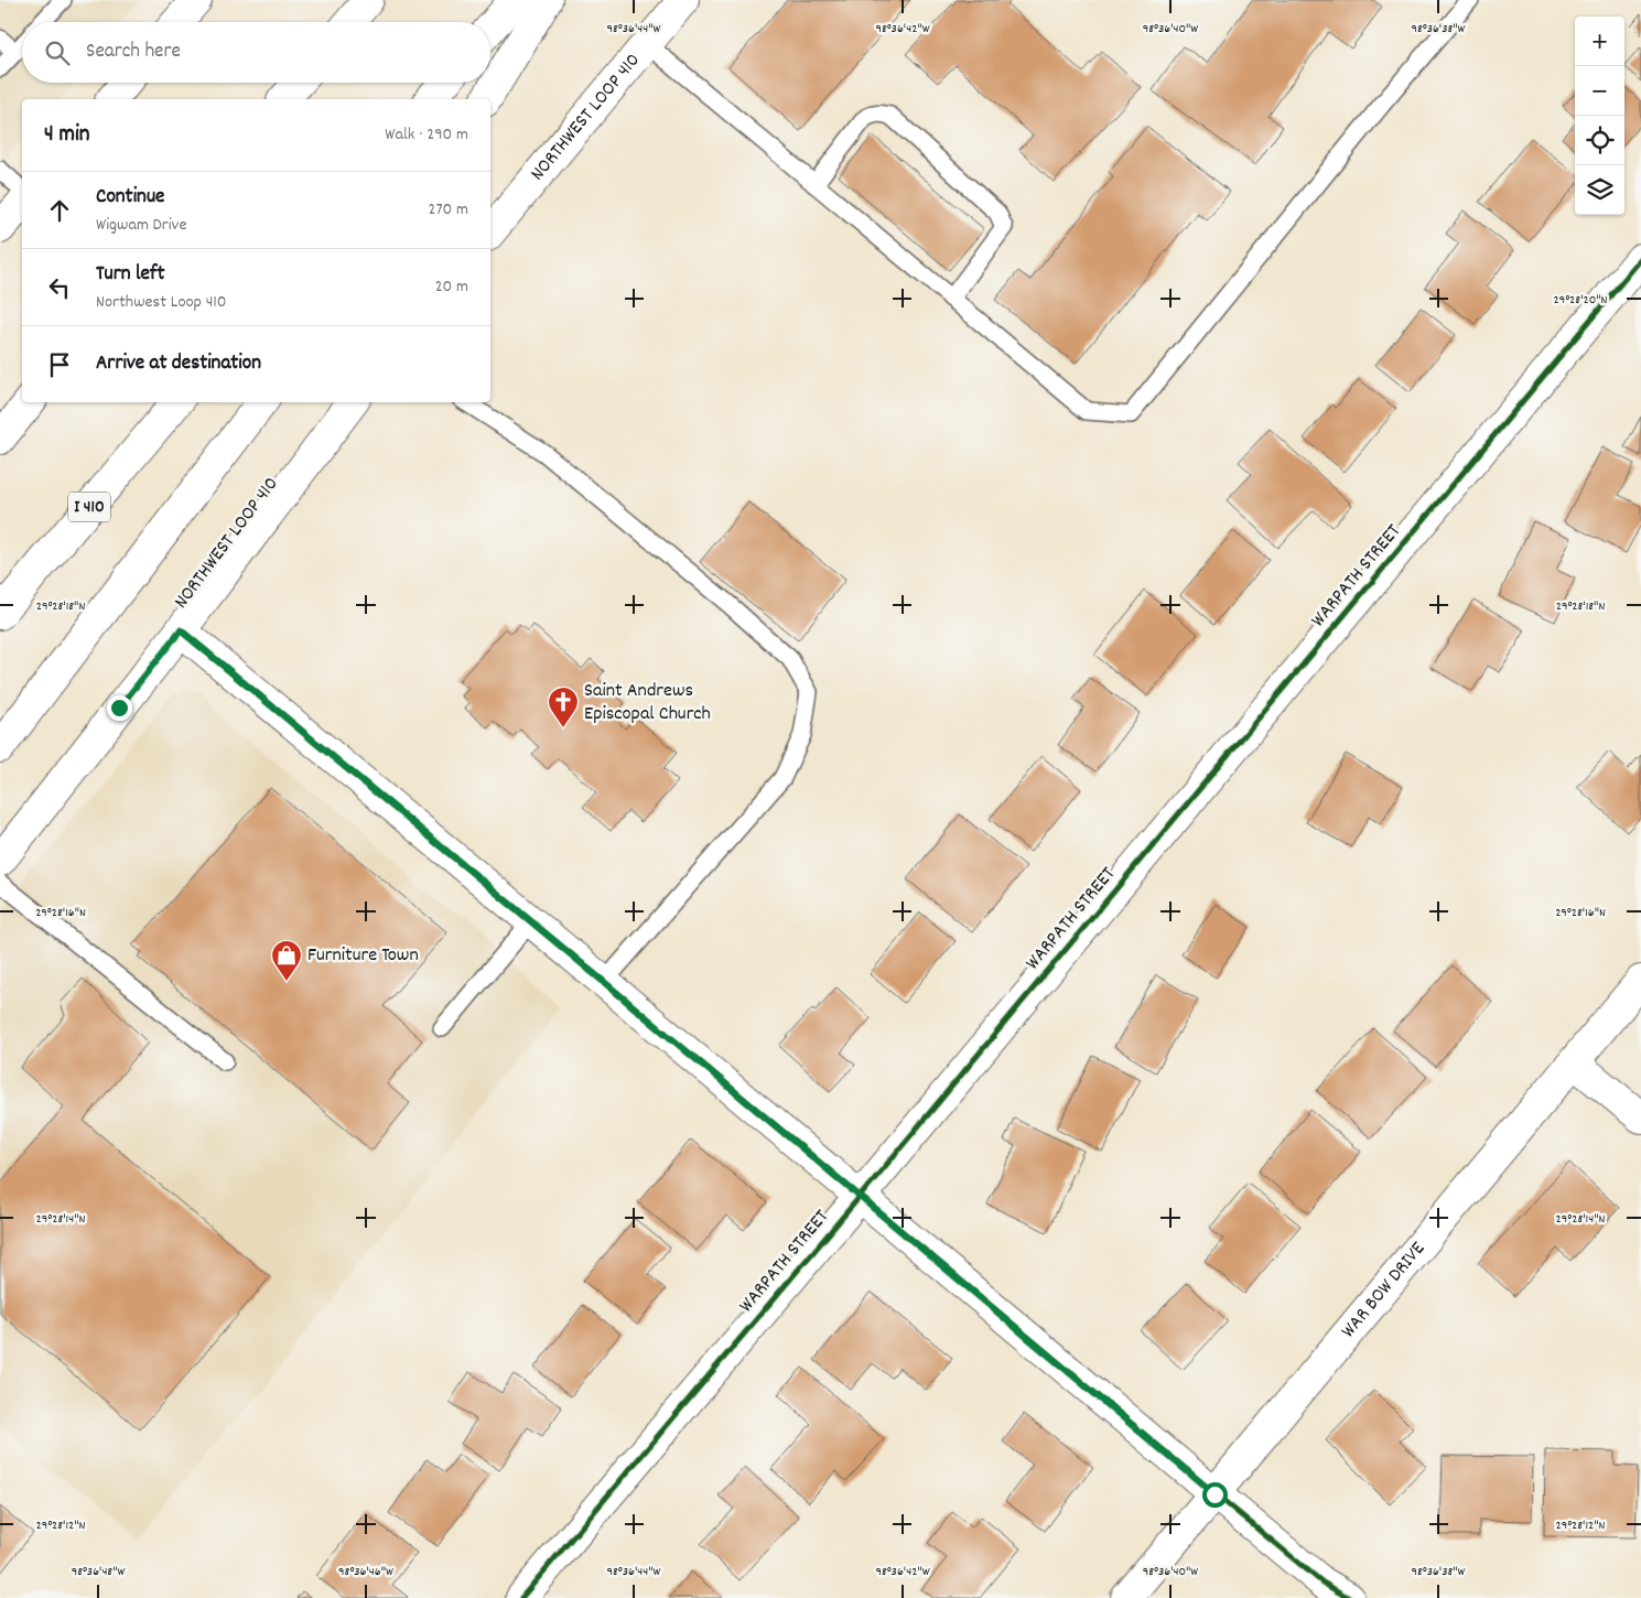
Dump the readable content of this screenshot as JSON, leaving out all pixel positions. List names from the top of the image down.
{
  "streets": {
    "main road": [
      "NORTHWEST LOOP 410",
      "I 410",
      "WARPATH STREET",
      "WAR BOW DRIVE"
    ]
  },
  "places": {
    "church": ["Saint Andrews Episcopal Church"],
    "shop": ["Furniture Town"]
  },
  "page": {
    "map_buttons": ["+", "−"],
    "search": "Search here",
    "heading": ["4 min", "Walk · 290 m"],
    "list": [
      ["Continue", "Wigwam Drive", "270 m"],
      ["Turn left", "Northwest Loop 410", "20 m"],
      "Arrive at destination"
    ]
  },
  "coordinates": [
    "98°36'44\"W",
    "98°36'42\"W",
    "98°36'40\"W",
    "98°36'38\"W",
    "29°28'20\"N",
    "29°28'18\"N",
    "29°28'16\"N",
    "29°28'14\"N",
    "29°28'12\"N",
    "98°36'48\"W",
    "98°36'46\"W"
  ]
}
